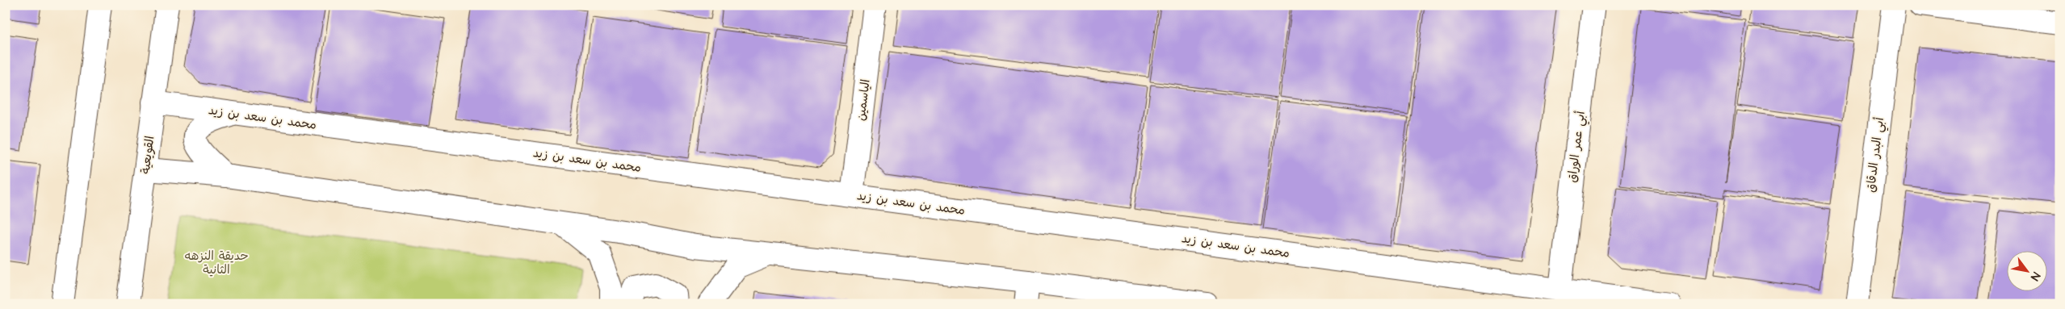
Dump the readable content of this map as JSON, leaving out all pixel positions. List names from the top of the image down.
{
  "streets": {
    "street": [
      "الياسمين",
      "محمد بن سعد بن زيد",
      "أبي عمر الوراق",
      "القويعية",
      "أبي البدر الدقاق"
    ]
  },
  "crossings": [
    ["الياسمين", "محمد بن سعد بن زيد"],
    ["محمد بن سعد بن زيد", "أبي عمر الوراق"],
    ["محمد بن سعد بن زيد", "القويعية"]
  ],
  "parks": ["حديقة النزهه الثانية"],
  "north": "bottom right"
}
